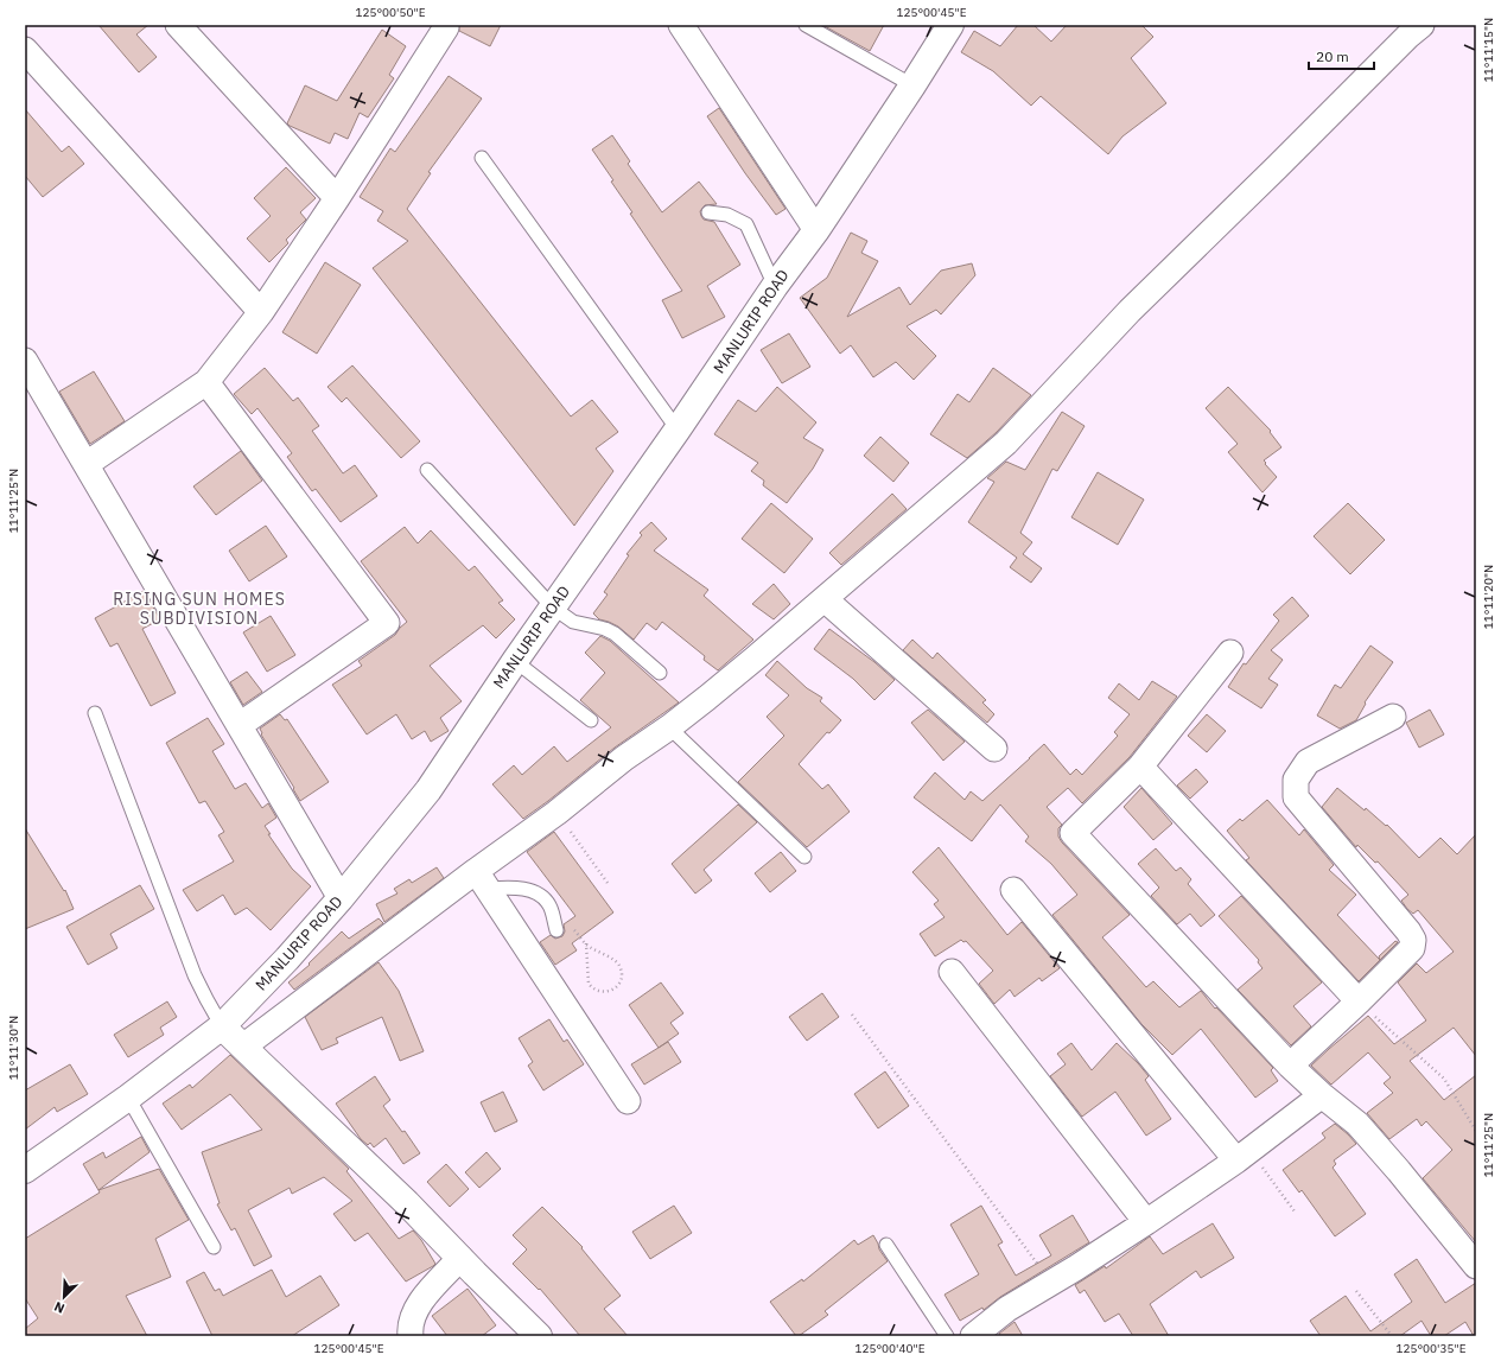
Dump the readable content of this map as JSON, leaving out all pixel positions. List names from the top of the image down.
{
  "streets": {
    "main road": ["MANLURIP ROAD"]
  },
  "districts": ["RISING SUN HOMES SUBDIVISION"],
  "scale_bar": "20 m",
  "north": "bottom left",
  "coordinates": [
    "125°00'50\"E",
    "125°00'45\"E",
    "11°11'15\"N",
    "11°11'25\"N",
    "11°11'20\"N",
    "11°11'30\"N",
    "125°00'40\"E",
    "125°00'35\"E"
  ]
}
